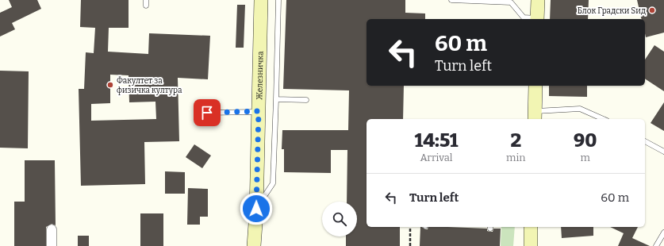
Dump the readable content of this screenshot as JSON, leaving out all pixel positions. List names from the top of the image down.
{
  "streets": {
    "street": ["Железничка"]
  },
  "places": ["Блок Градски Sид", "Факултет за физичка култура"],
  "page": {
    "turn": ["60 m", "Turn left"],
    "eta": [
      "14:51",
      "Arrival",
      "2",
      "min",
      "90",
      "m"
    ],
    "list": [
      {
        "name": "Turn left",
        "value": "60 m"
      }
    ]
  }
}
